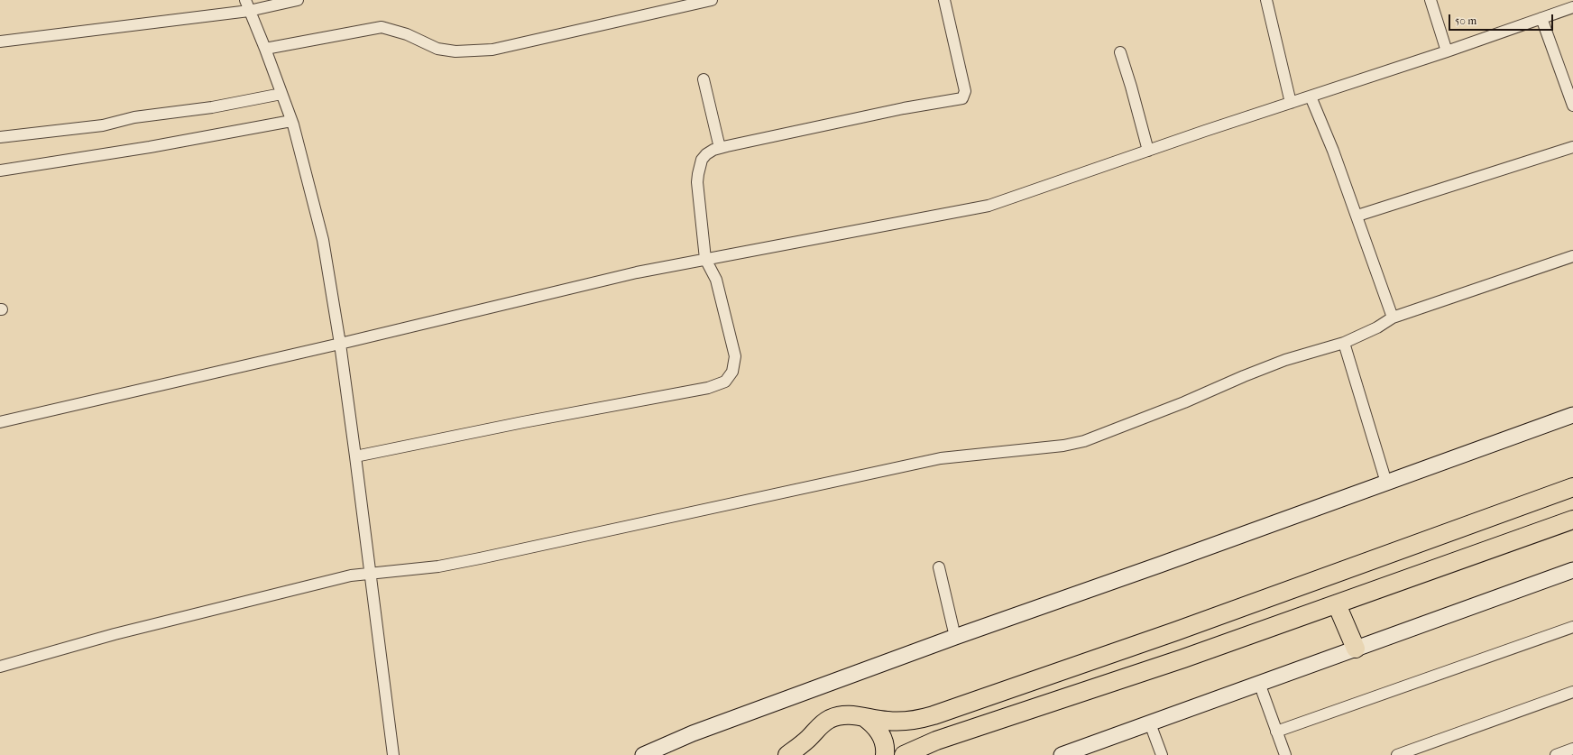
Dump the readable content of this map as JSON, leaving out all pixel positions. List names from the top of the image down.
{
  "scale_bar": "50 m"
}
